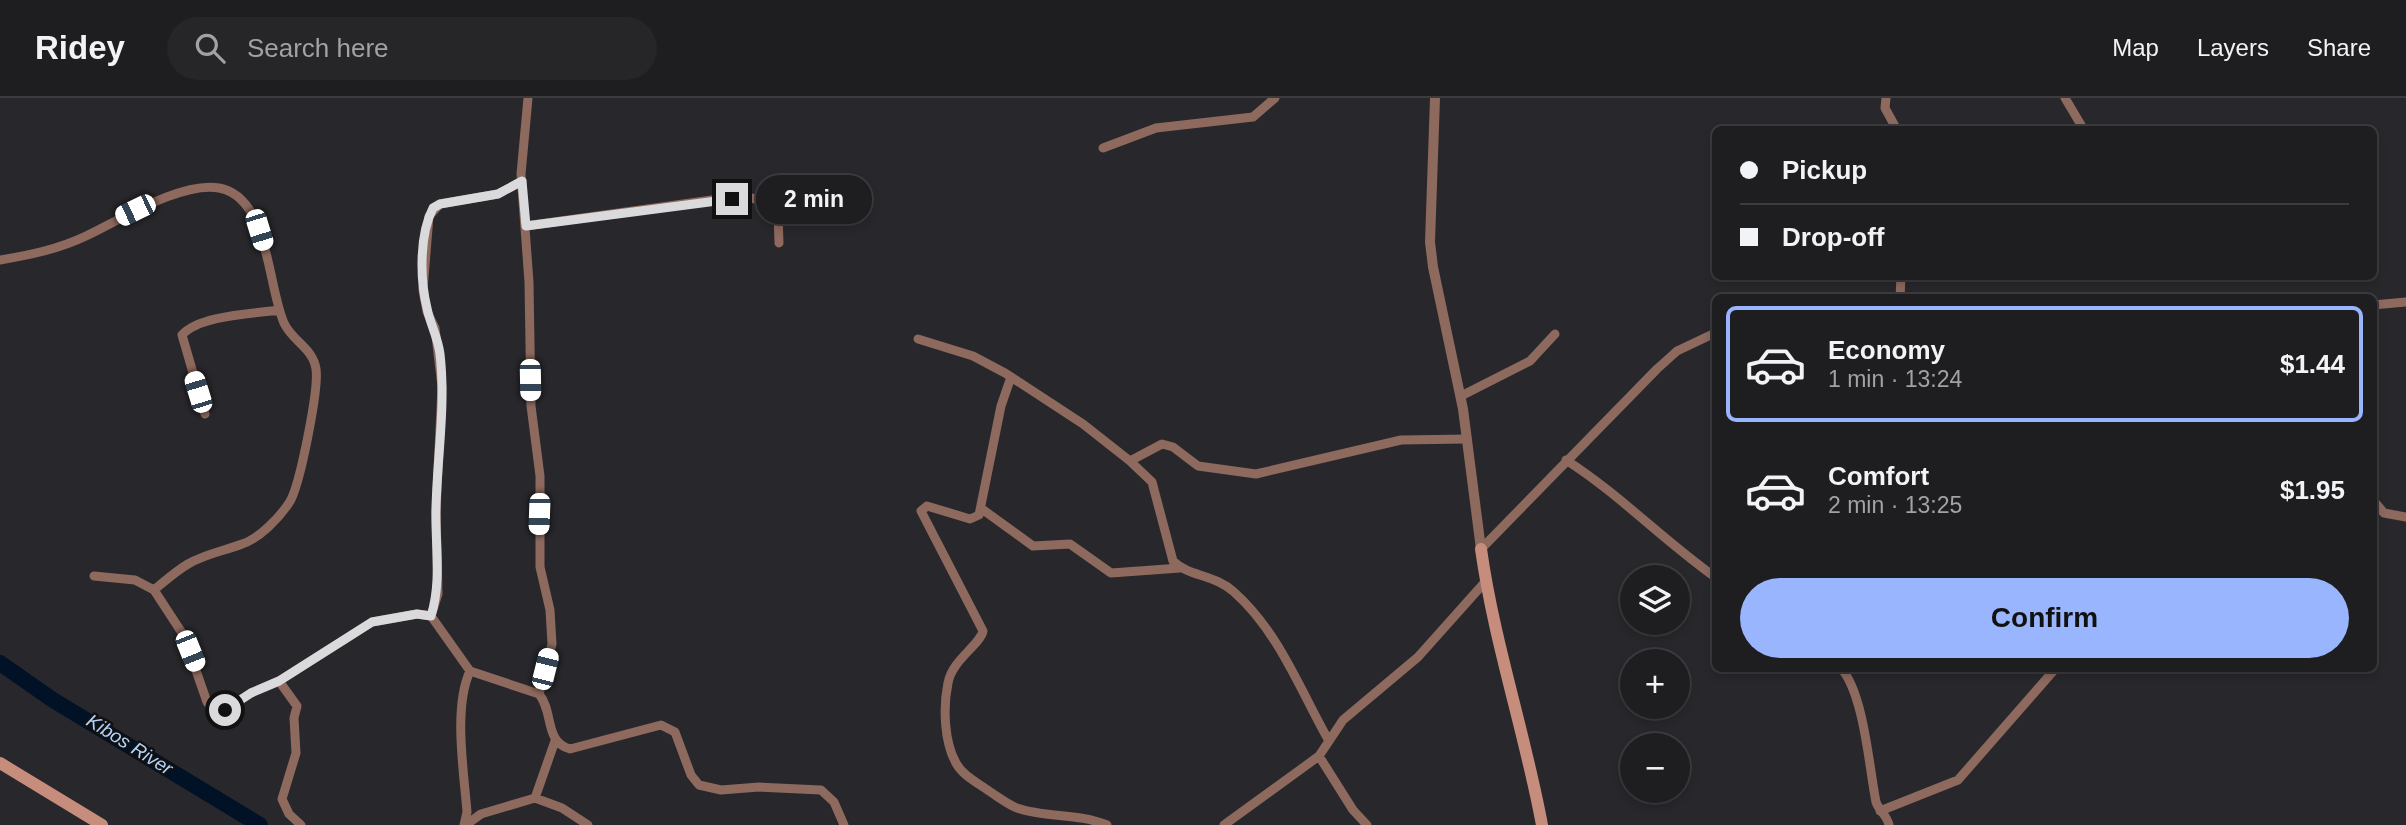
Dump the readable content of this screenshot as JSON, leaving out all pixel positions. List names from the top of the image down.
{
  "water": ["Kibos River"],
  "page": {
    "header": "Ridey",
    "search": "Search here",
    "nav": ["Map", "Layers", "Share"],
    "banner": ["Pickup", "Drop-off"],
    "bubble": "2 min",
    "list": [
      {
        "name": "Economy",
        "note": "1 min · 13:24",
        "value": "$1.44"
      },
      {
        "name": "Comfort",
        "note": "2 min · 13:25",
        "value": "$1.95"
      }
    ],
    "buttons": "Confirm",
    "map_buttons": ["+", "−"]
  }
}
